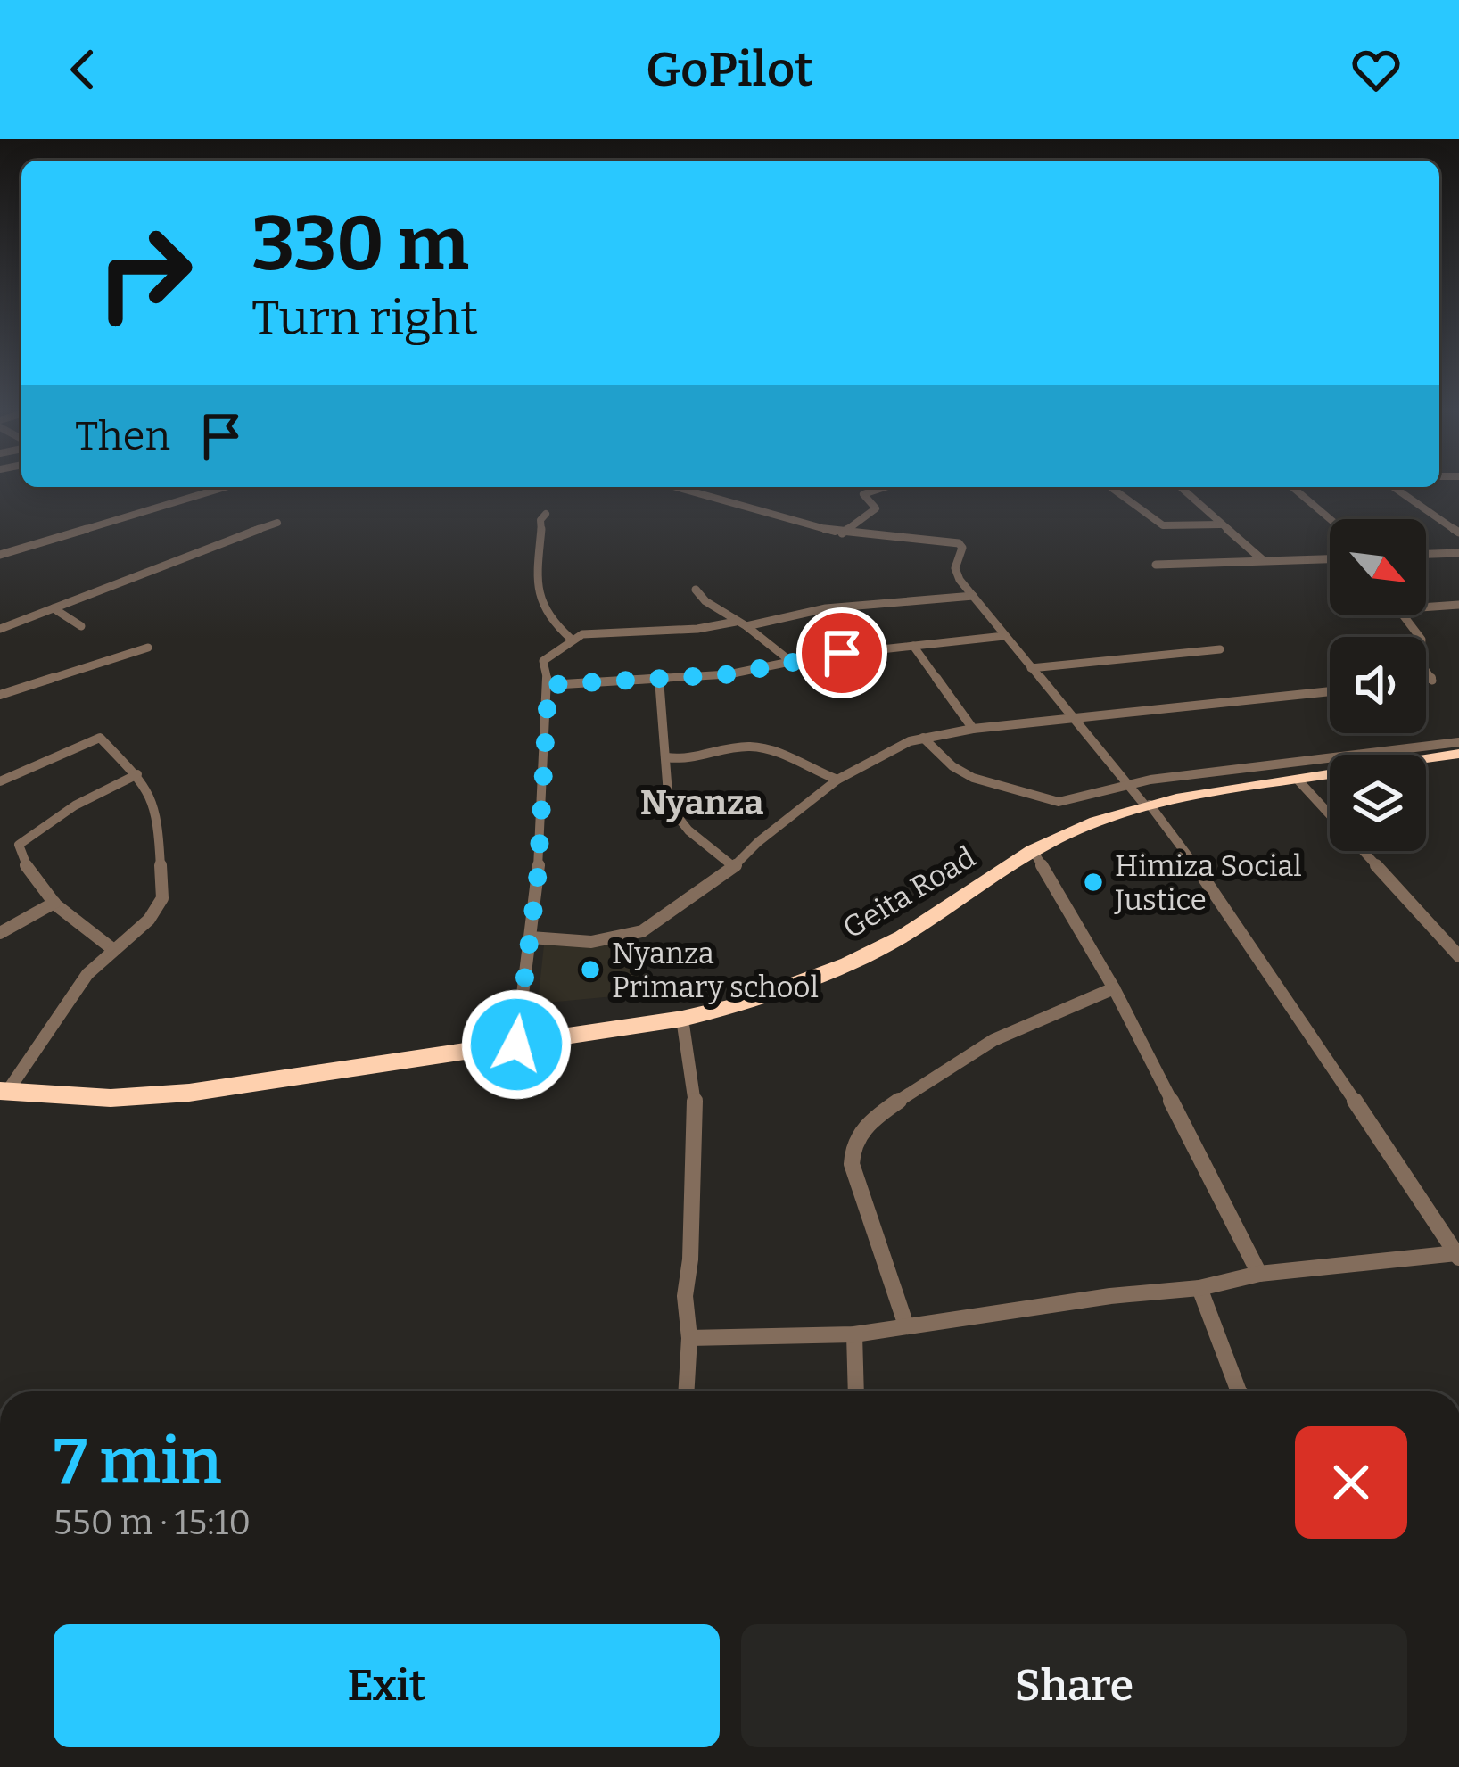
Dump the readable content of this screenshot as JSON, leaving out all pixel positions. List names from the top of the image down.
{
  "streets": {
    "highway": ["Geita Road"]
  },
  "districts": ["Nyanza"],
  "places": ["Himiza Social Justice", "Nyanza Primary school"],
  "north": "bottom right",
  "page": {
    "header": "GoPilot",
    "turn": ["330 m", "Turn right"],
    "then": "Then",
    "heading": ["7 min", "550 m · 15:10"],
    "buttons": ["Exit", "Share"]
  }
}
